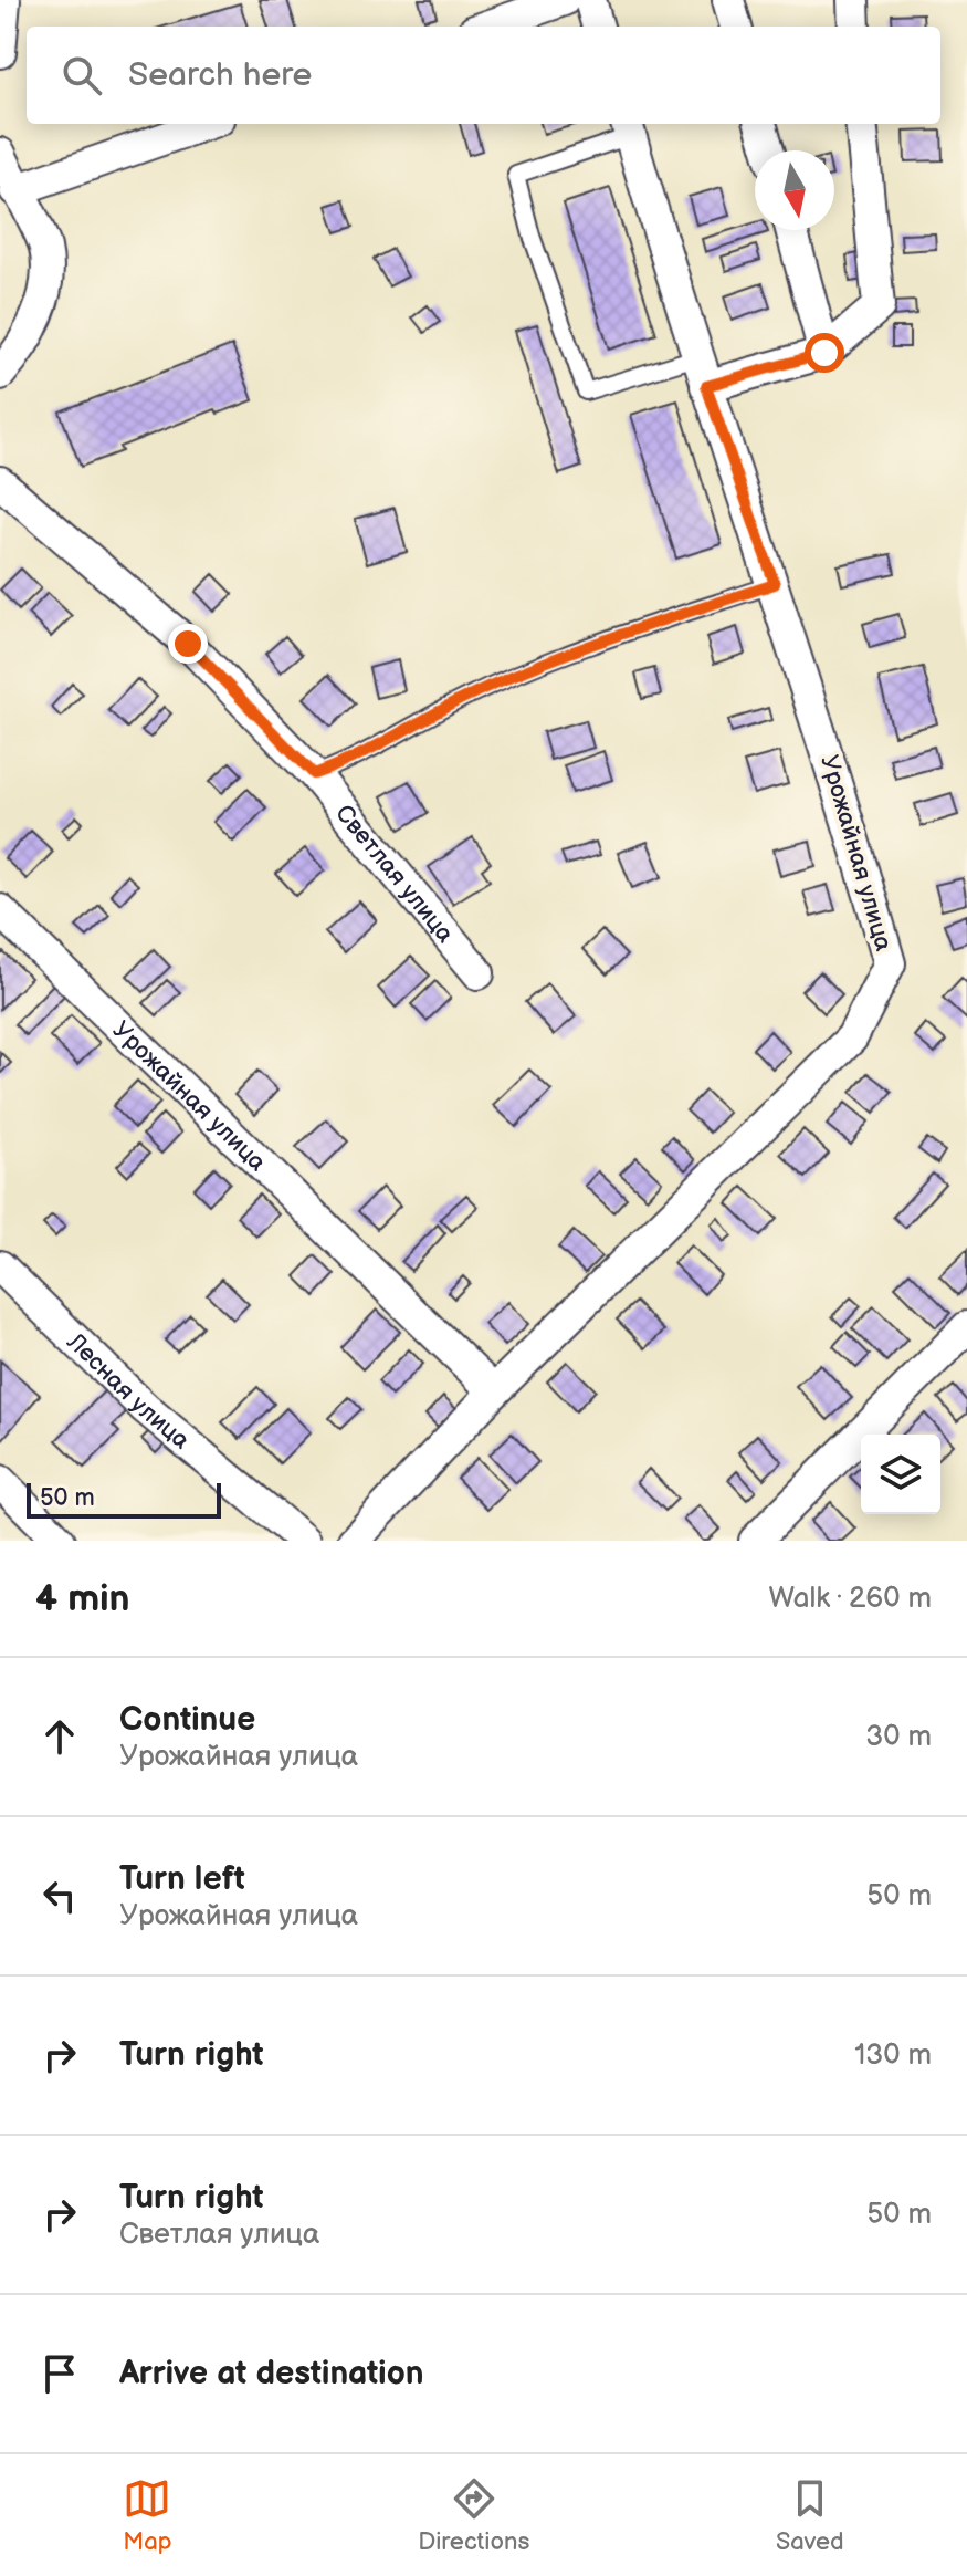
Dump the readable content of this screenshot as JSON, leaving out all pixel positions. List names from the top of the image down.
{
  "streets": {
    "street": ["Урожайная улица", "Светлая улица", "Лесная улица"]
  },
  "scale_bar": "50 m",
  "north": "bottom",
  "page": {
    "search": "Search here",
    "scale": "50 m",
    "heading": ["4 min", "Walk · 260 m"],
    "list": [
      ["Continue", "Урожайная улица", "30 m"],
      ["Turn left", "Урожайная улица", "50 m"],
      ["Turn right", "130 m"],
      ["Turn right", "Светлая улица", "50 m"],
      "Arrive at destination"
    ],
    "nav": ["Map", "Directions", "Saved"]
  }
}
